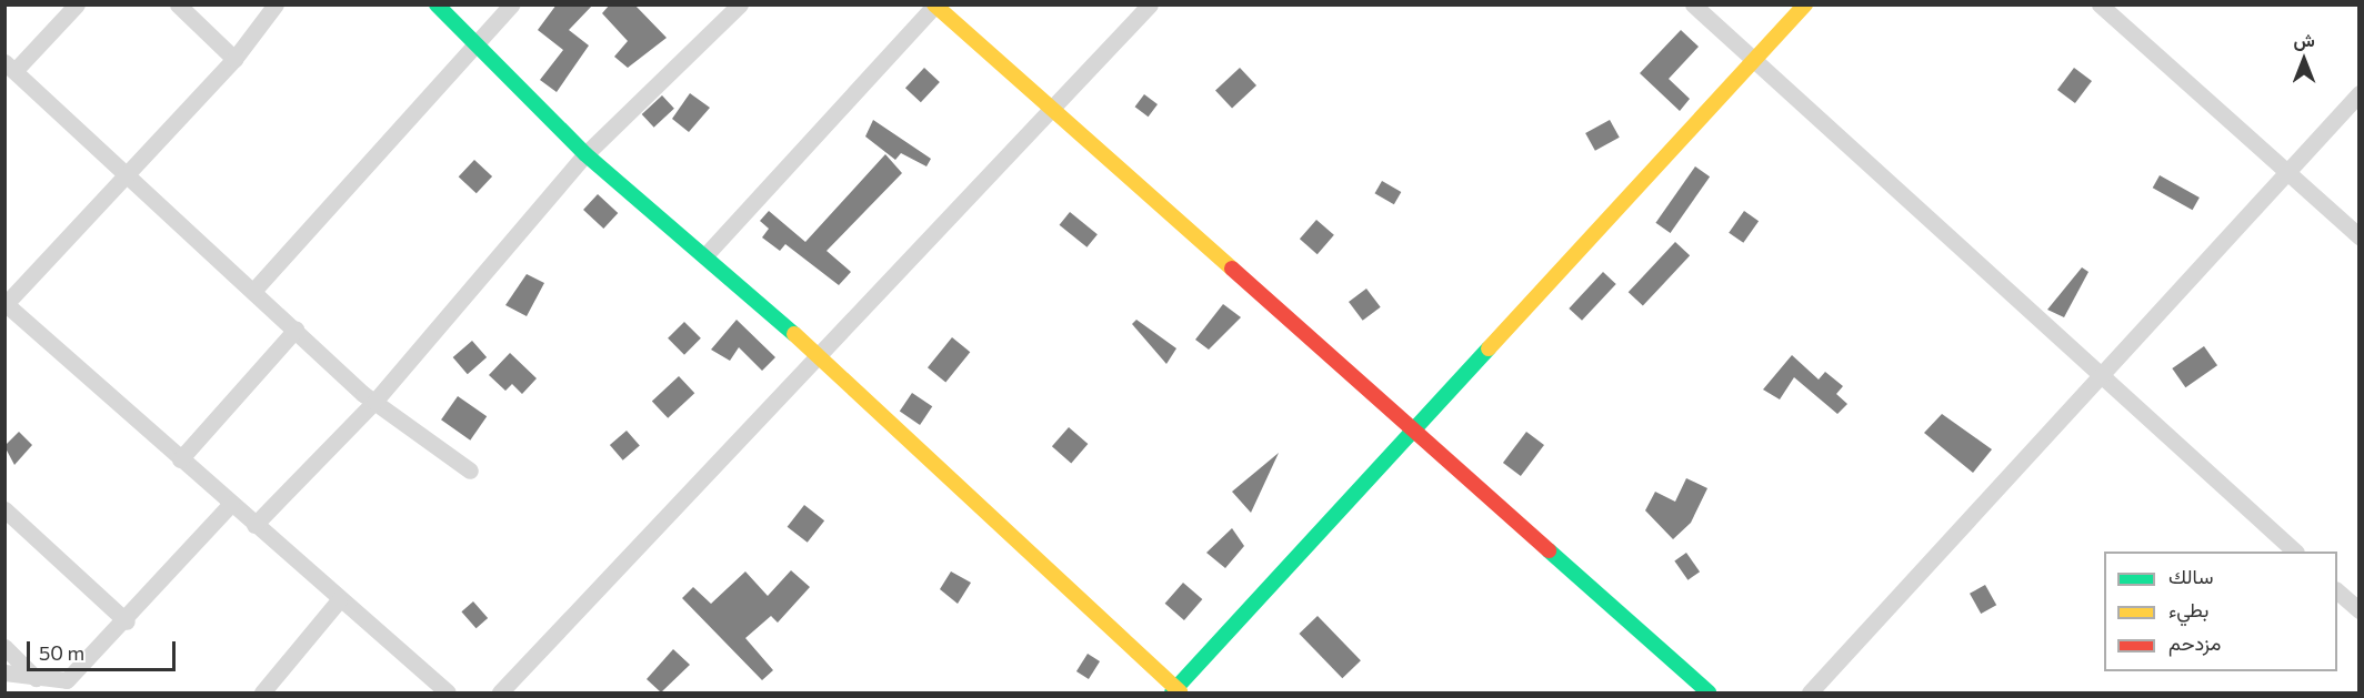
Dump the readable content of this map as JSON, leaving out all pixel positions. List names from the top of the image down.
{
  "legend": ["سالك", "بطيء", "مزدحم"],
  "scale_bar": "50 m",
  "north": "top"
}
